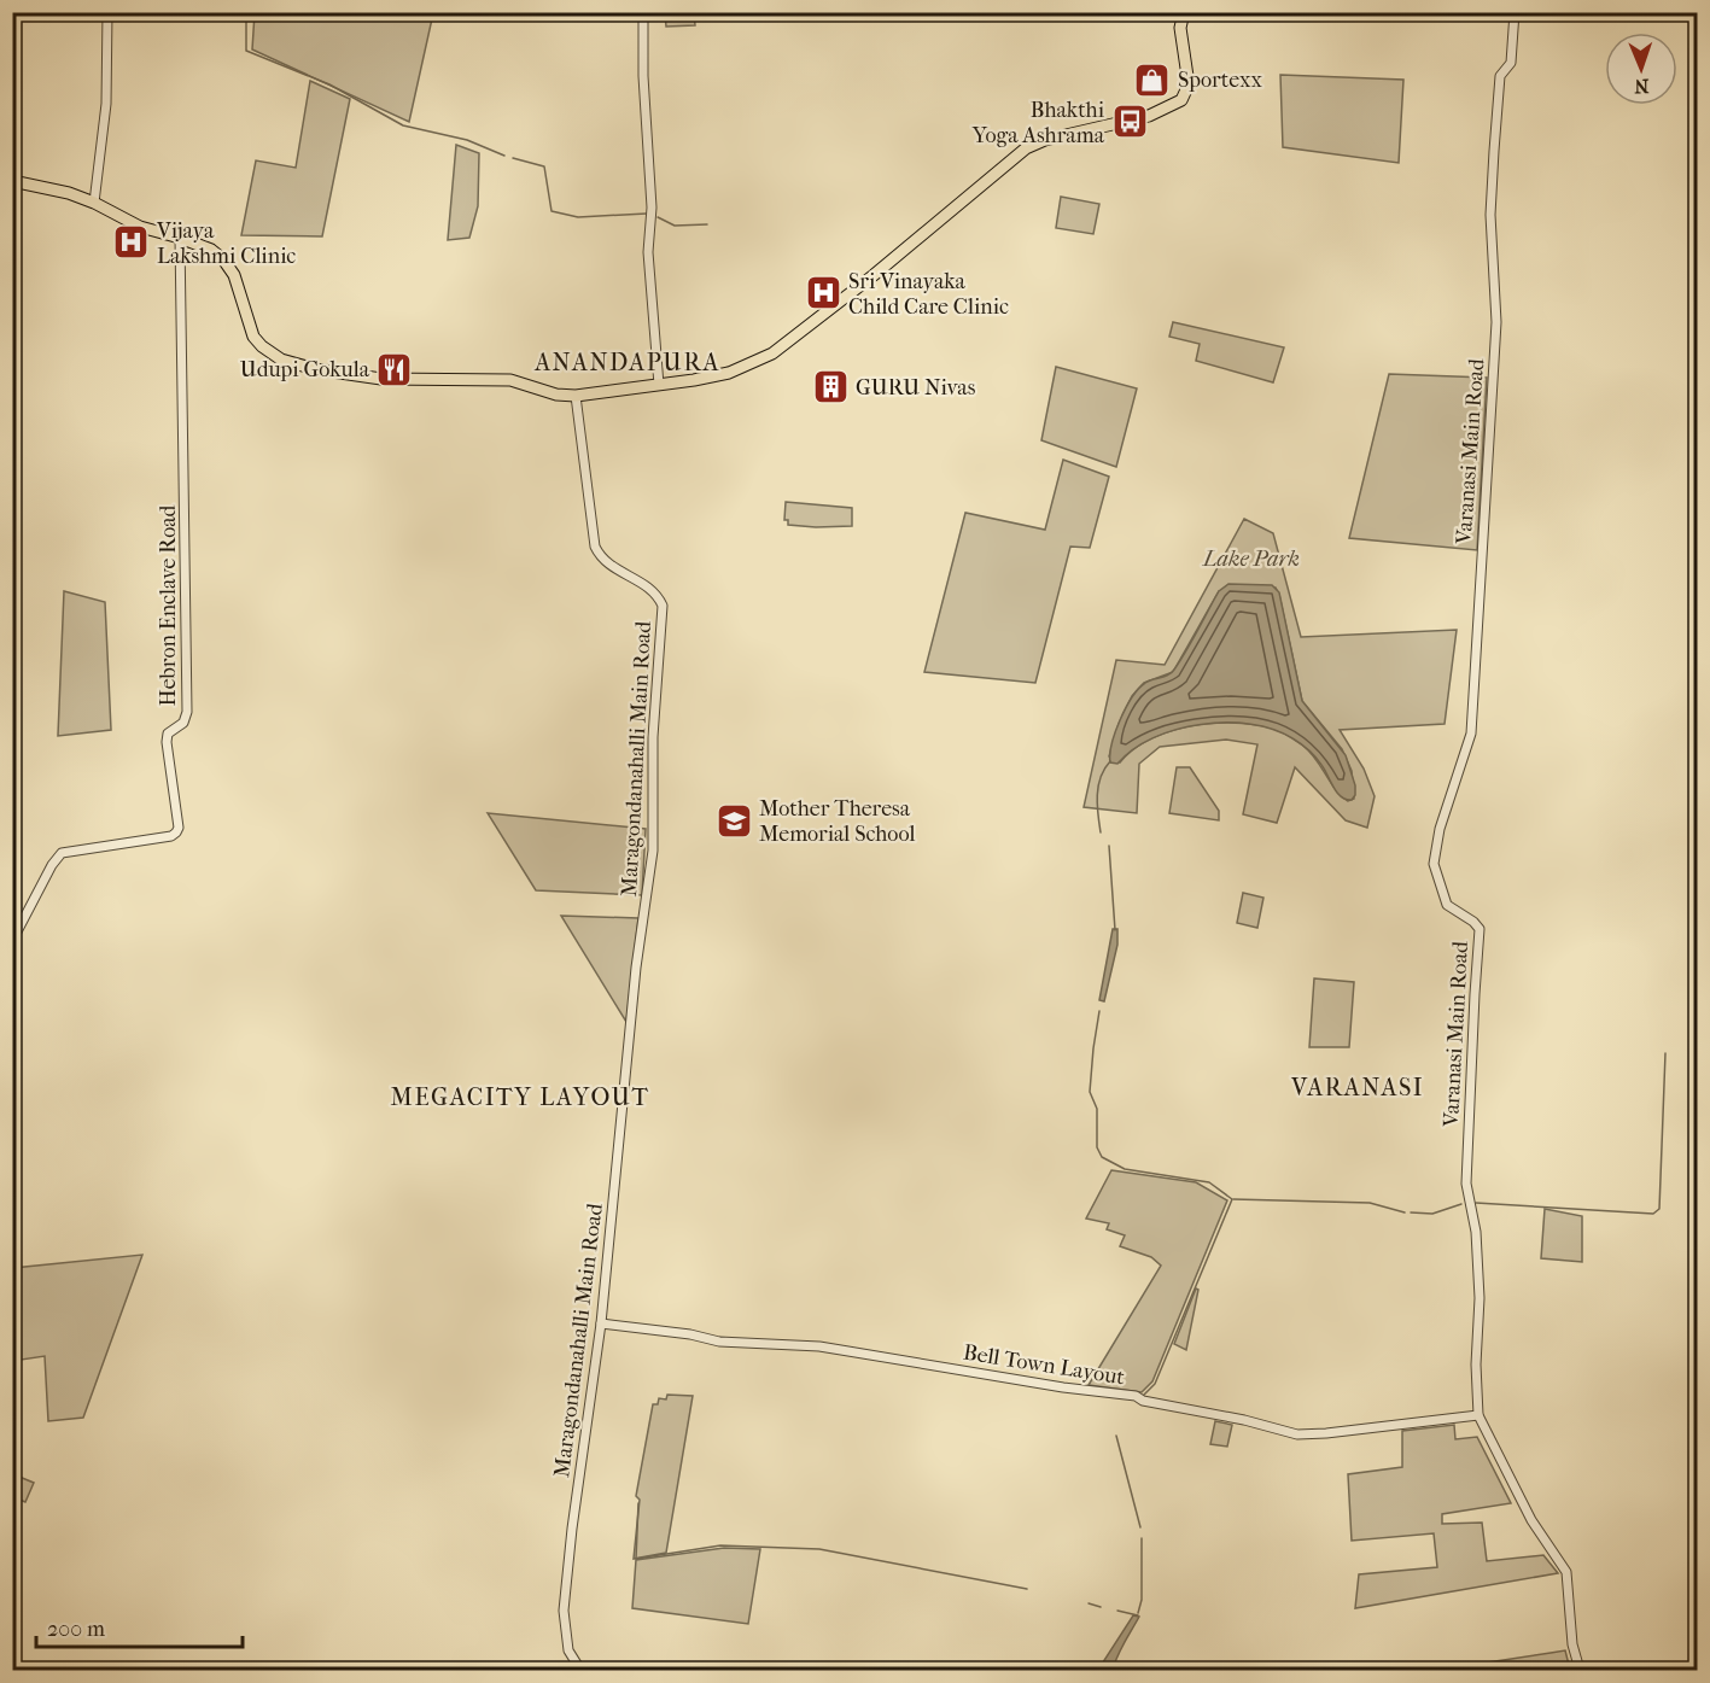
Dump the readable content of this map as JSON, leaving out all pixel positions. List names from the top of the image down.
{
  "streets": {
    "street": [
      "Varanasi Main Road",
      "Hebron Enclave Road",
      "Maragondanahalli Main Road",
      "Bell Town Layout"
    ]
  },
  "crossings": [
    ["Varanasi Main Road", "Bell Town Layout"],
    ["Maragondanahalli Main Road", "Bell Town Layout"]
  ],
  "districts": ["ANANDAPURA", "VARANASI", "MEGACITY LAYOUT"],
  "parks": ["Lake Park"],
  "places": {
    "shop": ["Sportexx"],
    "bus stop": ["Bhakthi Yoga Ashrama"],
    "hospital": ["Vijaya Lakshmi Clinic", "Sri Vinayaka Child Care Clinic"],
    "restaurant": ["Udupi Gokula"],
    "building": ["GURU Nivas"],
    "school or university": ["Mother Theresa Memorial School"]
  },
  "scale_bar": "200 m",
  "north": "bottom"
}
